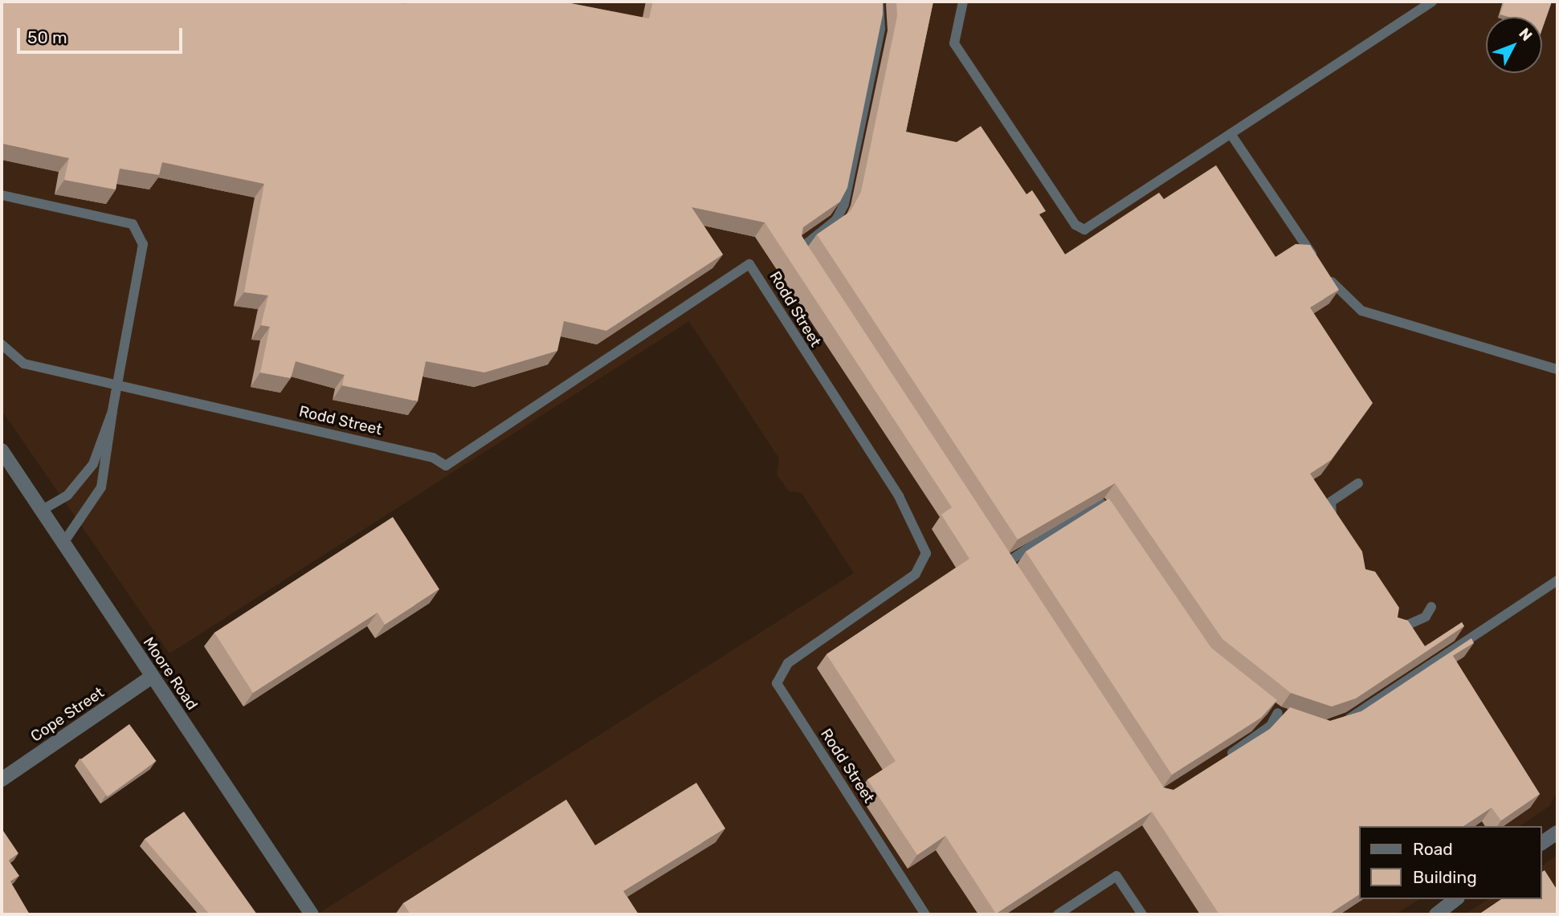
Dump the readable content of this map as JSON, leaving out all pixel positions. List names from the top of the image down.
{
  "streets": {
    "street": ["Moore Road", "Cope Street"],
    "lane": ["Rodd Street"]
  },
  "crossings": [
    ["Moore Road", "Cope Street"]
  ],
  "legend": ["Road", "Building"],
  "scale_bar": "50 m",
  "north": "top right"
}
